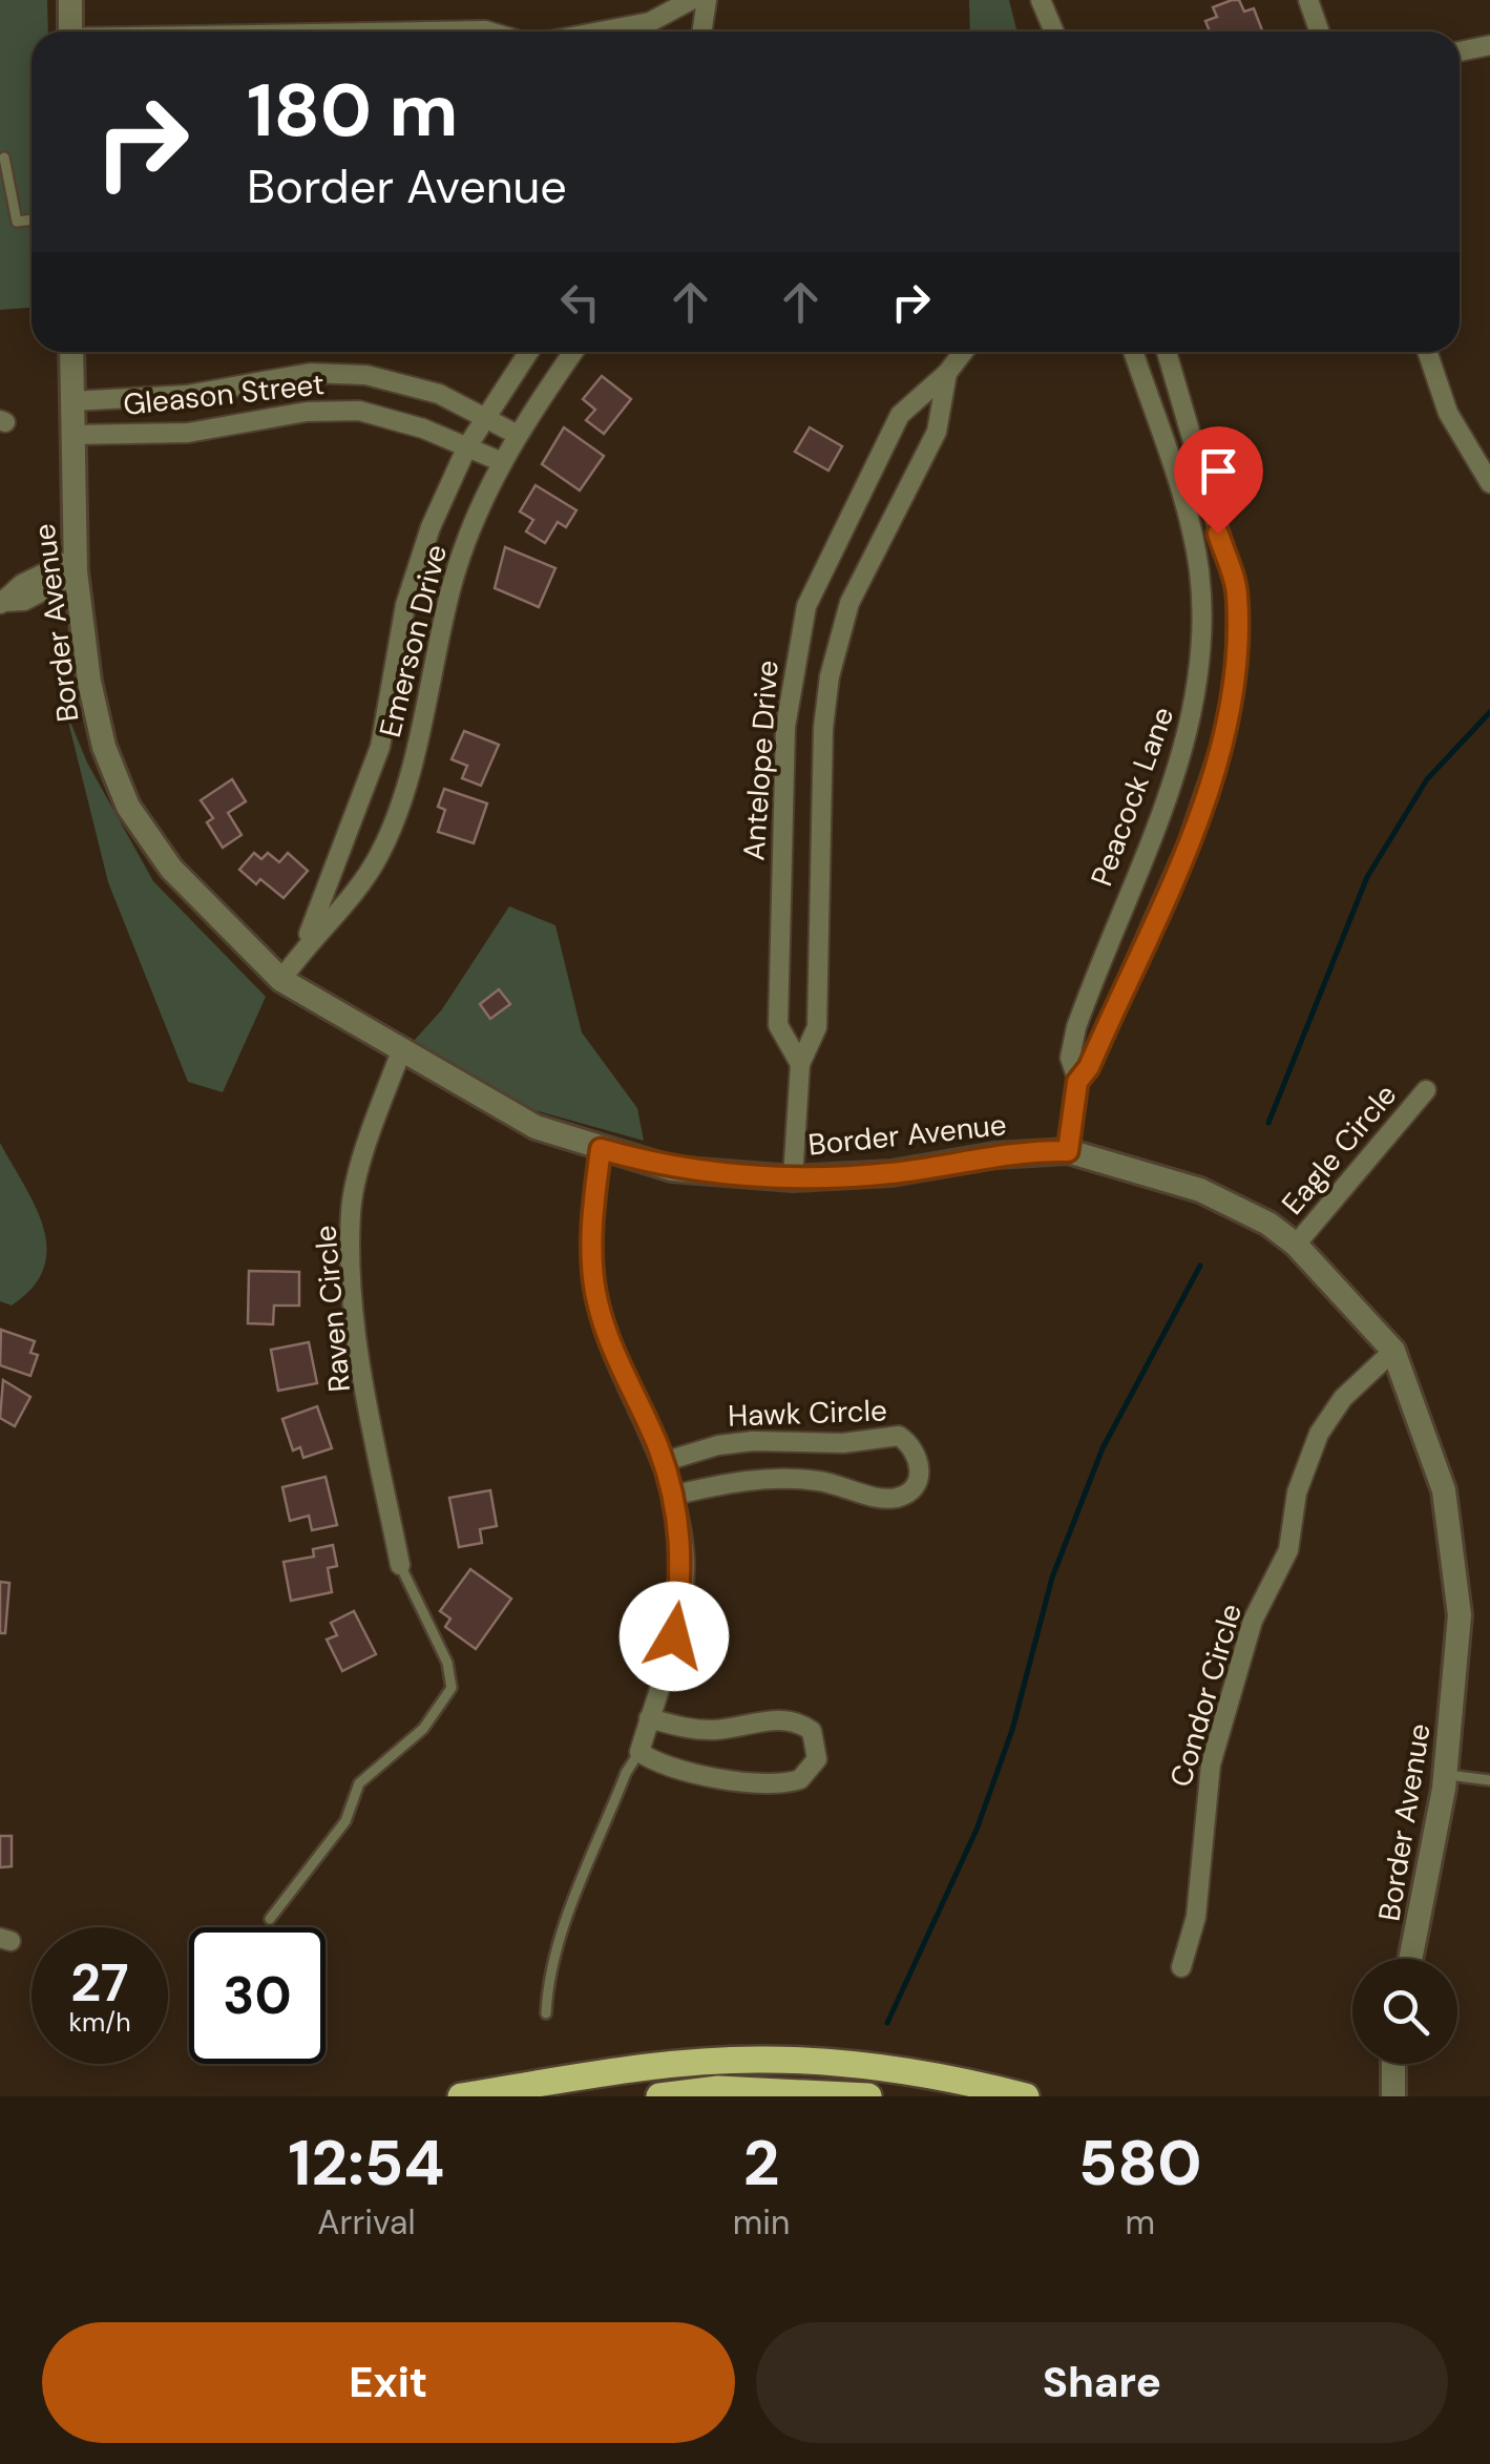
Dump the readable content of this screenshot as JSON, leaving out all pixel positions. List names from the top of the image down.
{
  "streets": {
    "street": [
      "Gleason Street",
      "Border Avenue",
      "Emerson Drive",
      "Antelope Drive",
      "Peacock Lane",
      "Eagle Circle",
      "Raven Circle",
      "Hawk Circle",
      "Condor Circle"
    ]
  },
  "crossings": [
    ["Gleason Street", "Border Avenue"],
    ["Gleason Street", "Emerson Drive"],
    ["Border Avenue", "Emerson Drive"],
    ["Border Avenue", "Antelope Drive"],
    ["Border Avenue", "Peacock Lane"],
    ["Border Avenue", "Eagle Circle"],
    ["Border Avenue", "Raven Circle"],
    ["Border Avenue", "Condor Circle"]
  ],
  "page": {
    "turn": ["180 m", "Border Avenue"],
    "speed": "27 km/h",
    "limit": "30",
    "eta": [
      "12:54",
      "Arrival",
      "2",
      "min",
      "580",
      "m"
    ],
    "buttons": ["Exit", "Share"]
  }
}
